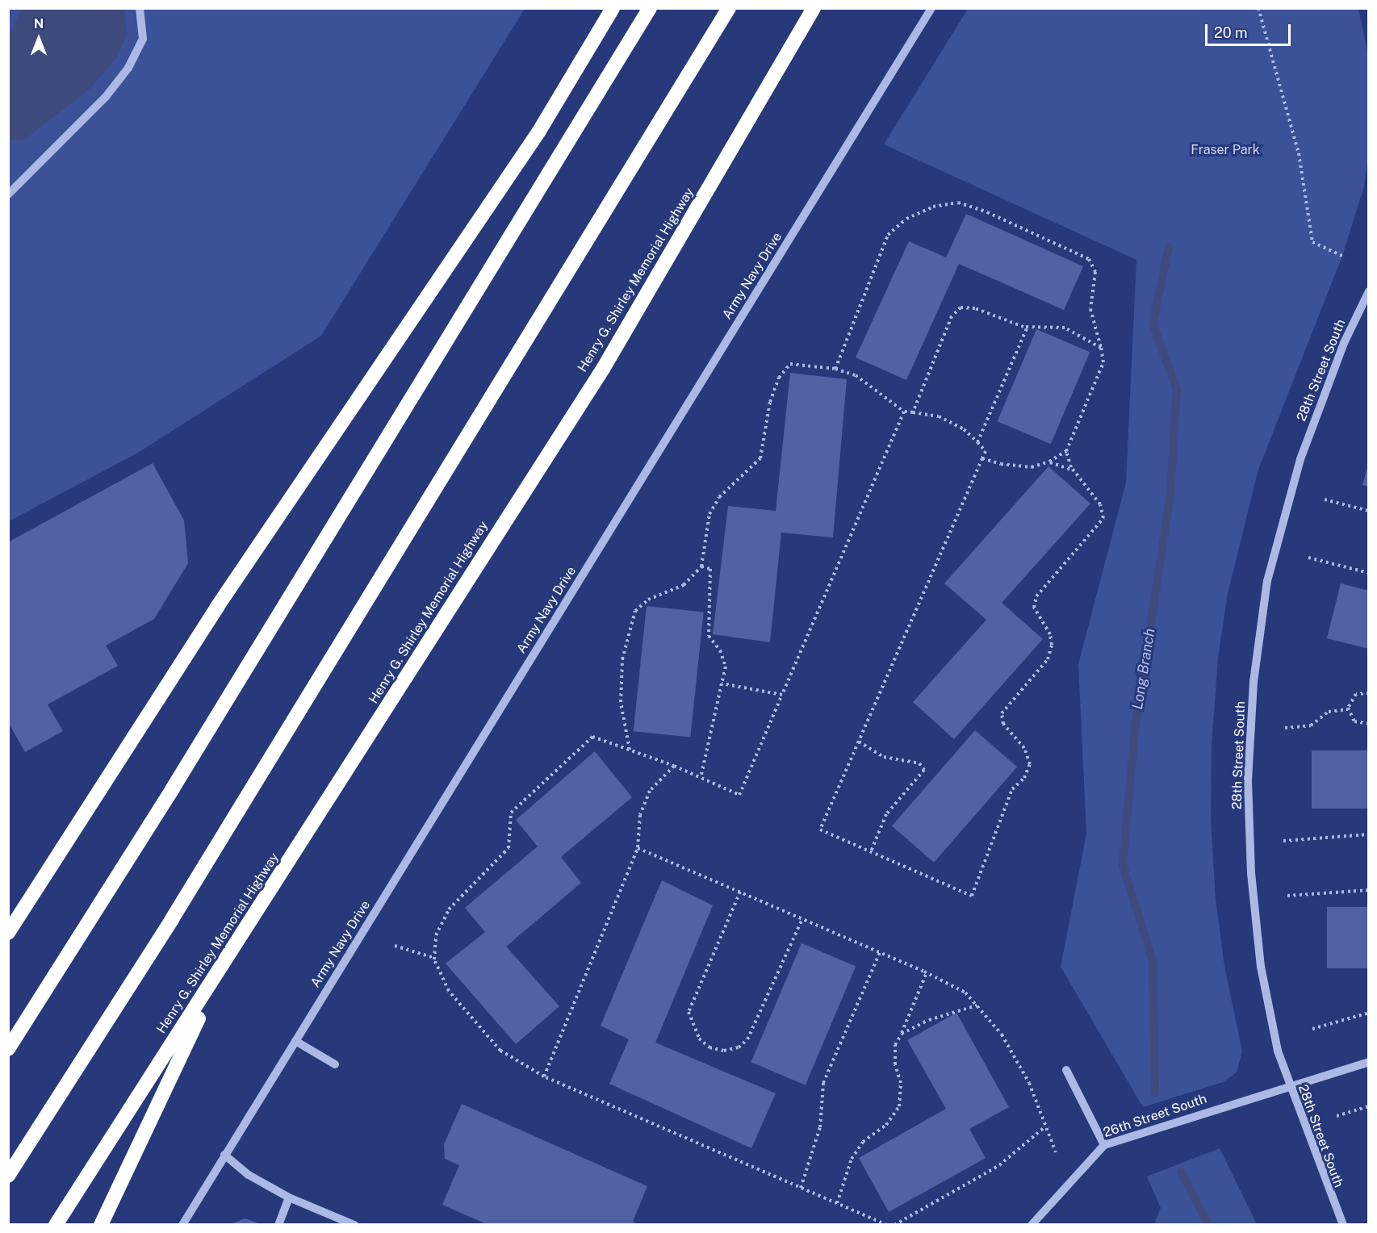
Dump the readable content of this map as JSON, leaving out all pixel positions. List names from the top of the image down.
{
  "streets": {
    "highway": ["Henry G. Shirley Memorial Highway"],
    "street": ["Army Navy Drive", "28th Street South", "26th Street South"]
  },
  "crossings": [
    ["28th Street South", "26th Street South"]
  ],
  "water": ["Long Branch"],
  "parks": ["Fraser Park"],
  "scale_bar": "20 m",
  "north": "top"
}
